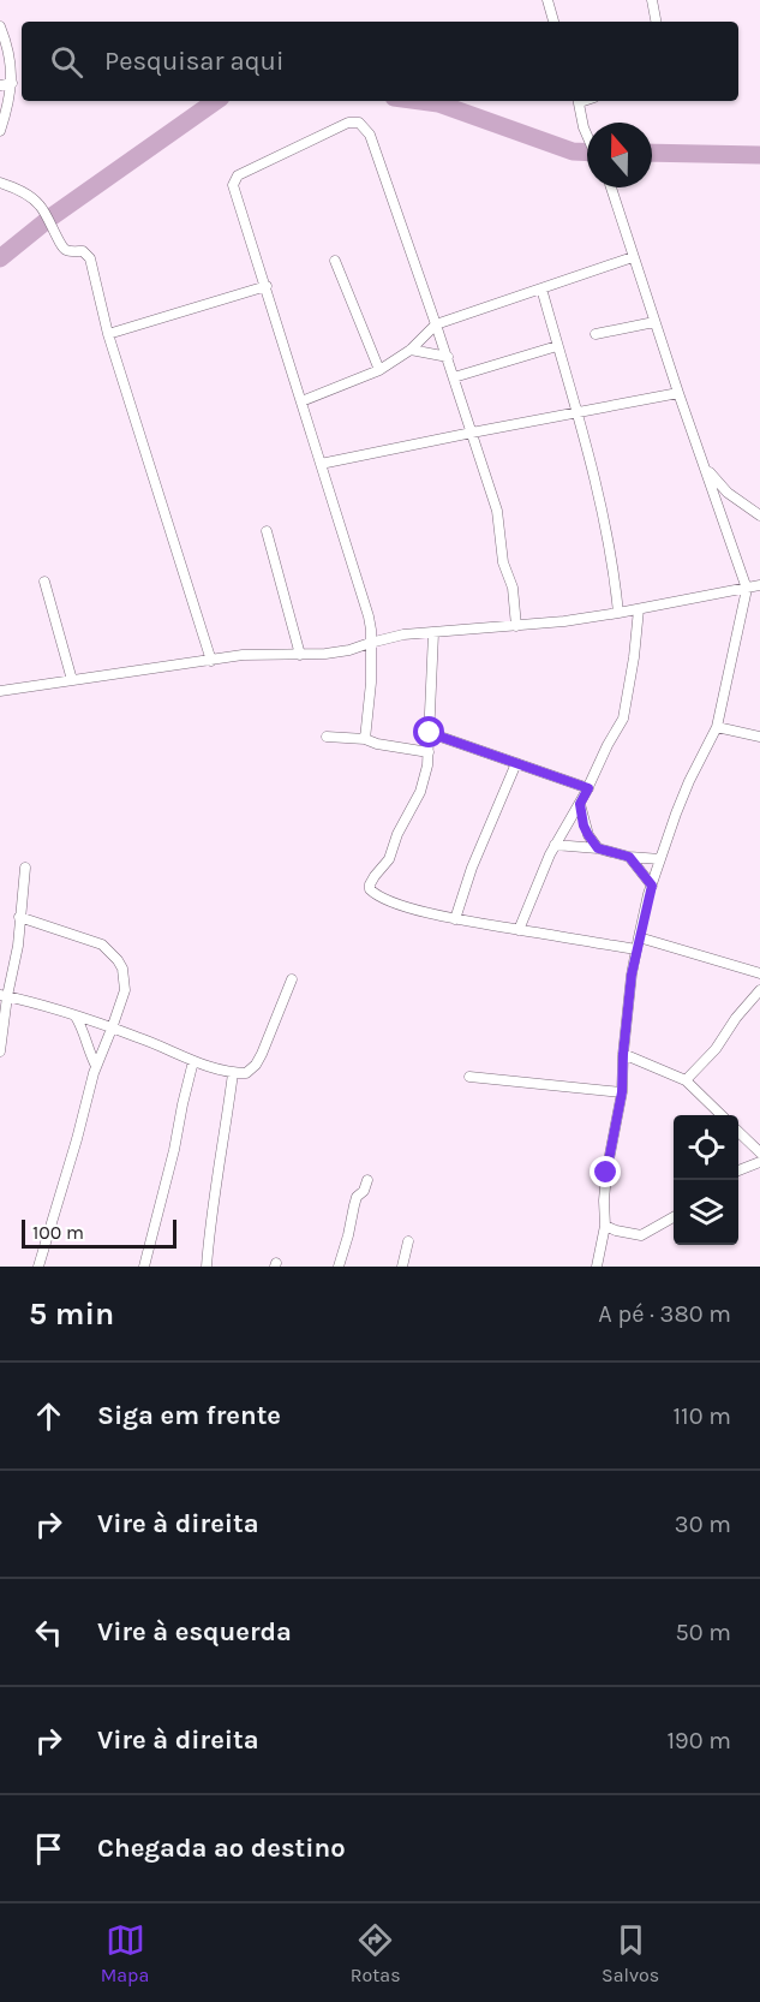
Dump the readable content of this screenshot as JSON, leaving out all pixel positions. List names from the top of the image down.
{
  "scale_bar": "100 m",
  "north": "top",
  "page": {
    "search": "Pesquisar aqui",
    "scale": "100 m",
    "heading": ["5 min", "A pé · 380 m"],
    "list": [
      ["Siga em frente", "110 m"],
      ["Vire à direita", "30 m"],
      ["Vire à esquerda", "50 m"],
      ["Vire à direita", "190 m"],
      "Chegada ao destino"
    ],
    "nav": ["Mapa", "Rotas", "Salvos"]
  }
}
